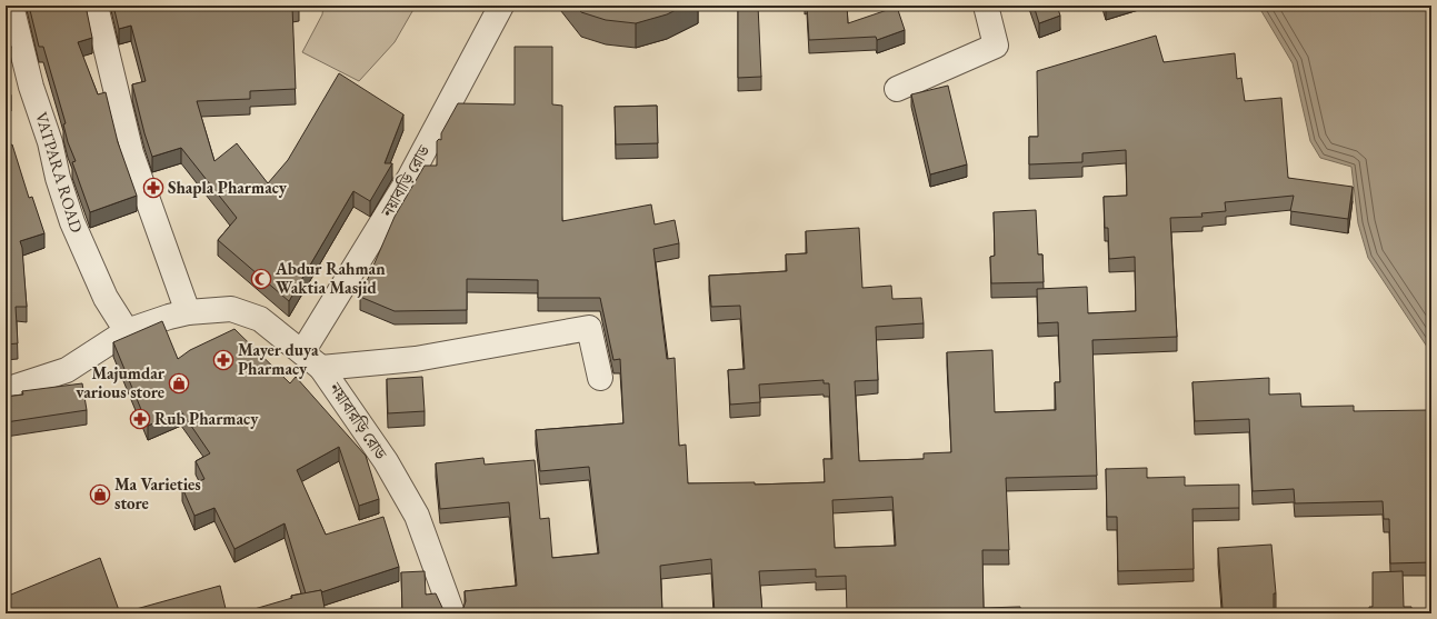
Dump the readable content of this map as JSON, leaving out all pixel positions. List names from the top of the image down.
{
  "streets": {
    "street": ["VATPARA ROAD", "নয়াবাড়ি রোড", "নয়াবারড়ি রোড"]
  },
  "crossings": [
    ["নয়াবাড়ি রোড", "নয়াবারড়ি রোড"]
  ],
  "places": {
    "pharmacy": ["Shapla Pharmacy", "Mayer duya Pharmacy", "Rub Pharmacy"],
    "mosque": ["Abdur Rahman Waktia Masjid"],
    "shop": ["Majumdar various store", "Ma Varieties store"]
  }
}
